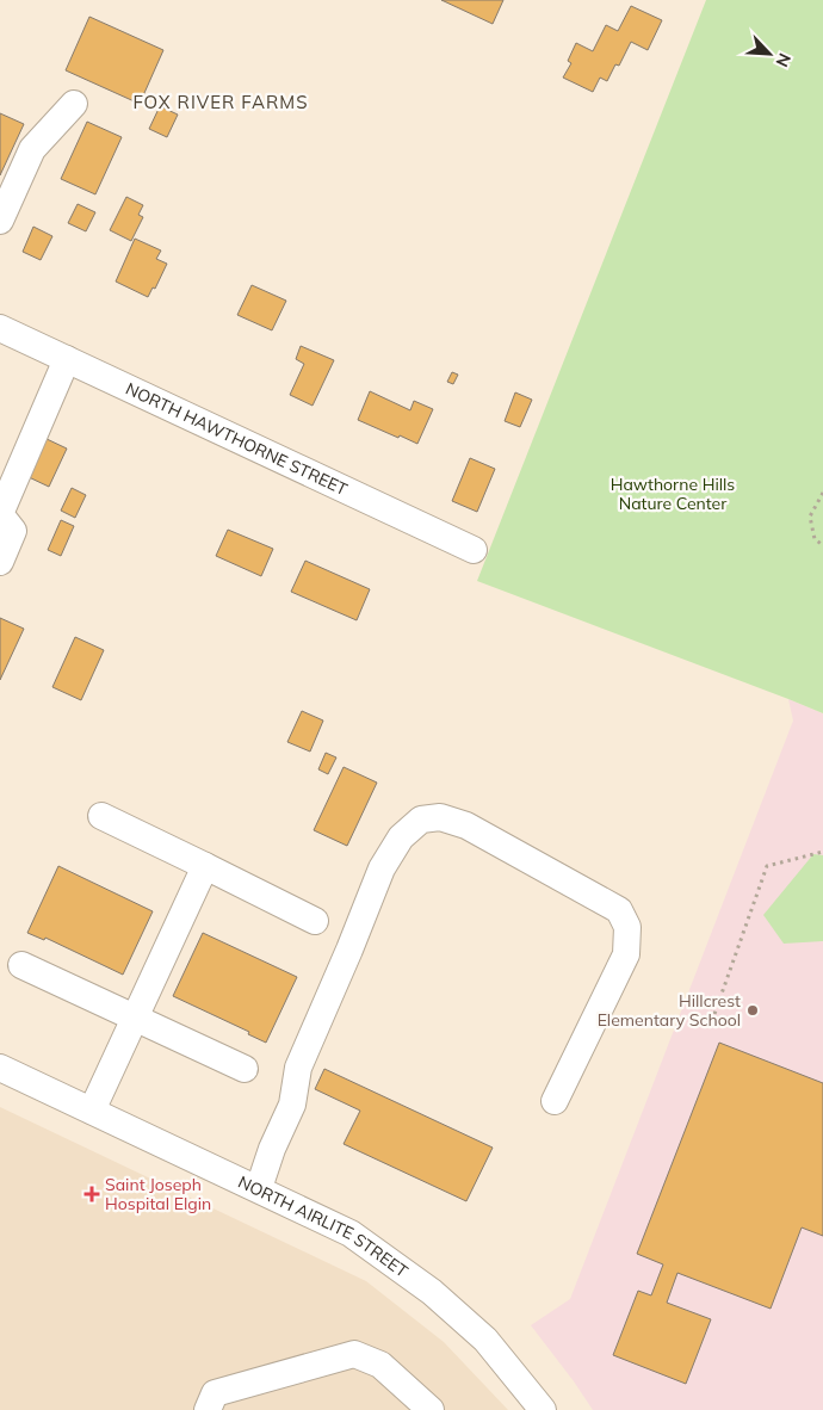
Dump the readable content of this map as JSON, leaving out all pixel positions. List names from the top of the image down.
{
  "streets": {
    "street": ["NORTH HAWTHORNE STREET", "NORTH AIRLITE STREET"]
  },
  "districts": ["FOX RIVER FARMS"],
  "parks": ["Hawthorne Hills Nature Center"],
  "places": {
    "other": ["Hillcrest Elementary School"],
    "health": ["Saint Joseph Hospital Elgin"]
  },
  "north": "bottom right"
}
